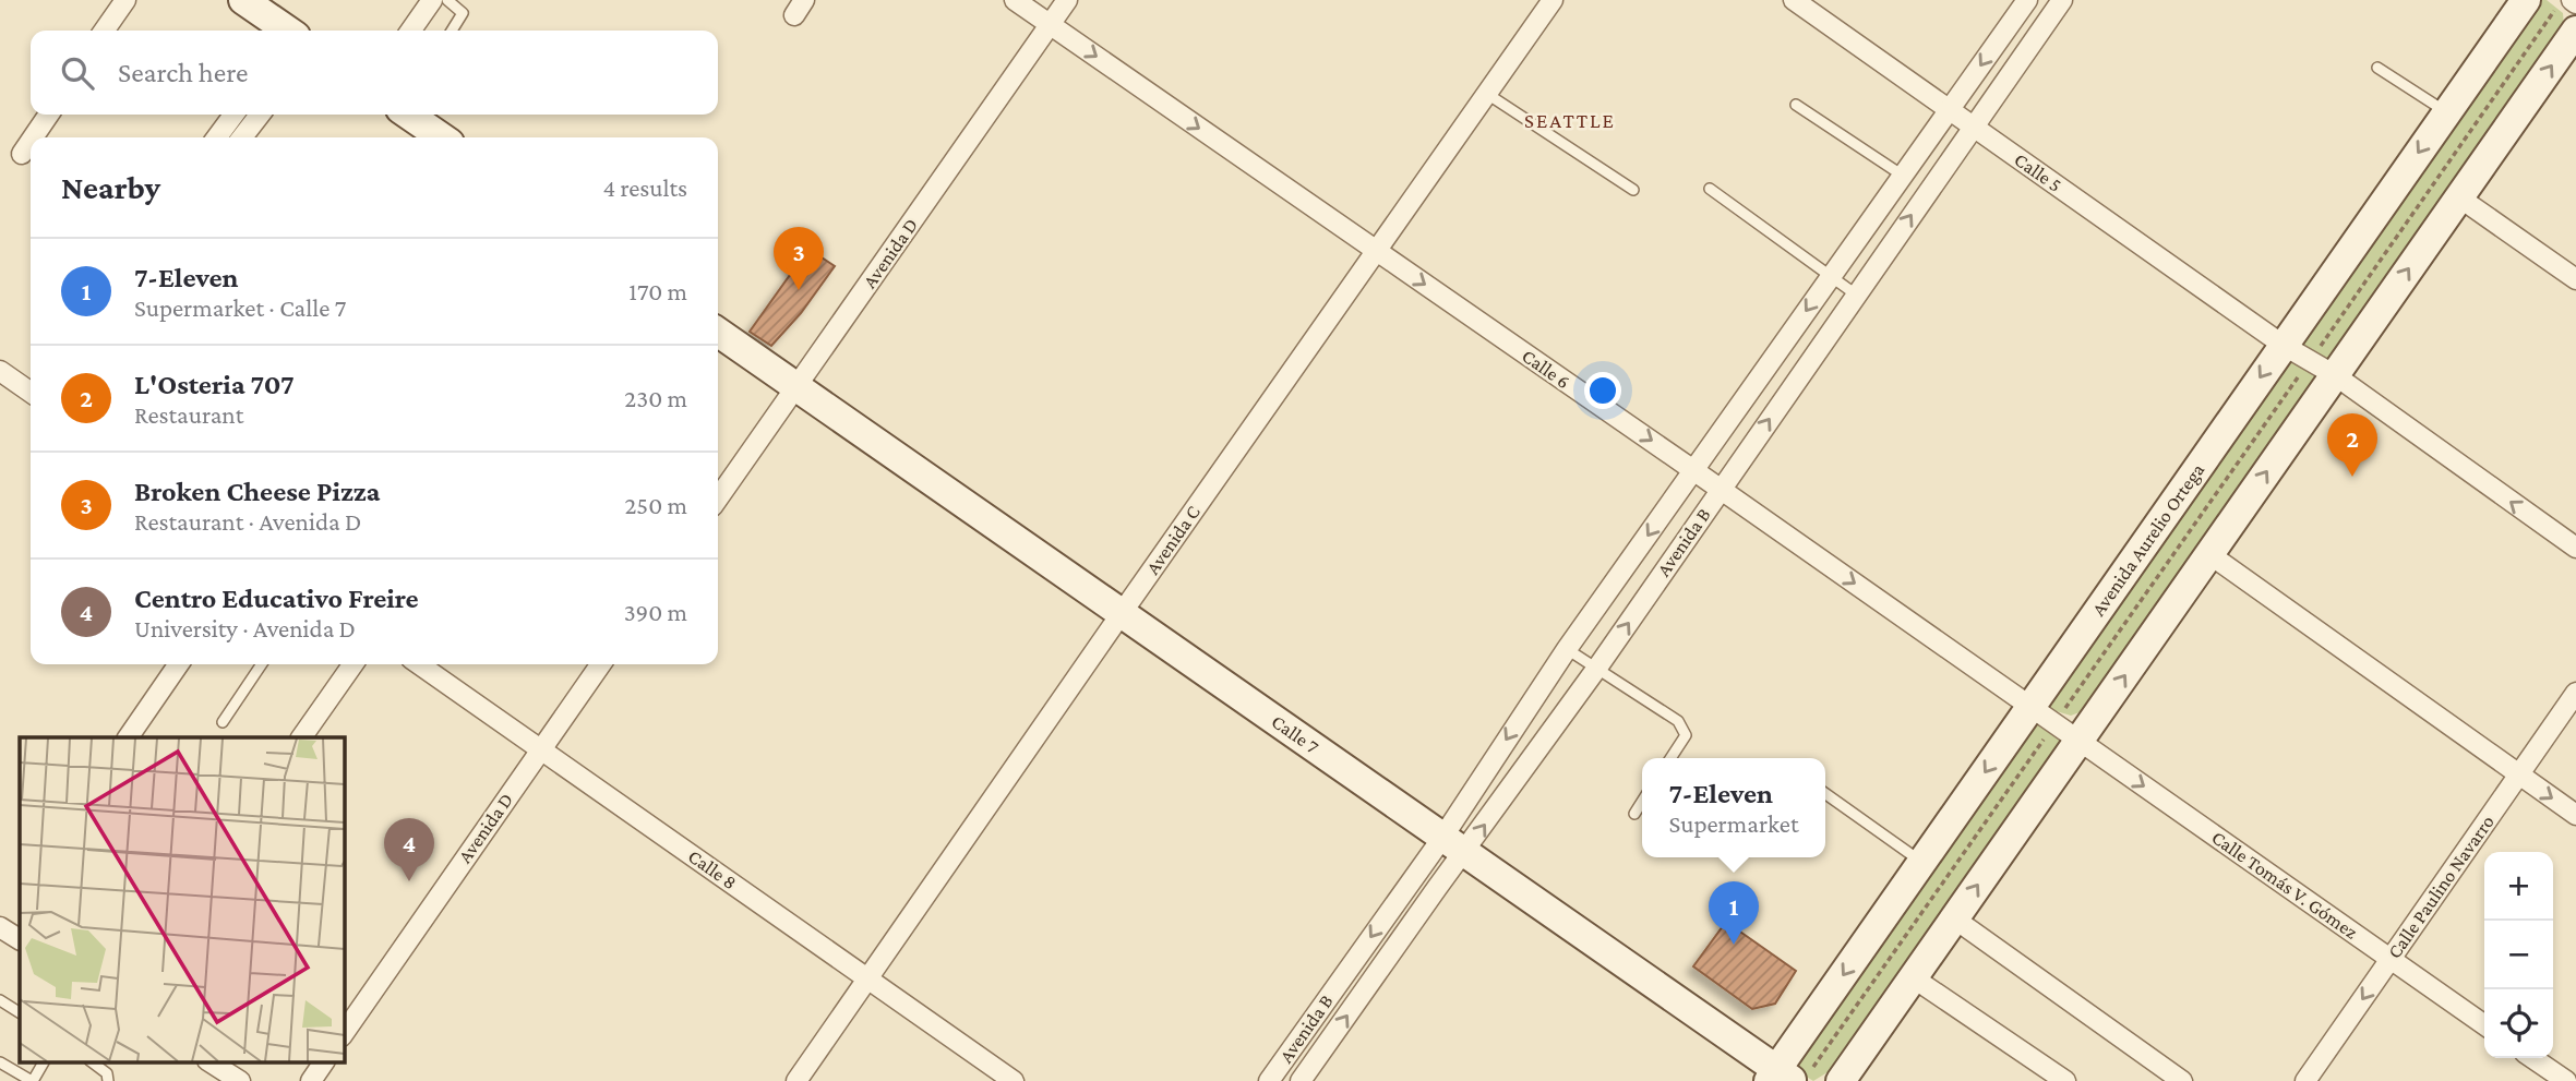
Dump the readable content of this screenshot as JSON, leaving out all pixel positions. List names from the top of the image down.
{
  "streets": {
    "main road": ["Avenida Aurelio Ortega", "Calle 7"],
    "street": [
      "Calle 5",
      "Avenida D",
      "Calle 6",
      "Avenida C",
      "Avenida B",
      "Calle 8",
      "Calle Tomás V. Gómez",
      "Calle Paulino Navarro"
    ]
  },
  "crossings": [
    ["Calle 5", "Avenida Aurelio Ortega"],
    ["Calle 5", "Avenida B"],
    ["Avenida D", "Calle 6"],
    ["Avenida D", "Calle 7"],
    ["Avenida D", "Calle 8"],
    ["Calle 6", "Avenida C"],
    ["Calle 6", "Avenida Aurelio Ortega"],
    ["Calle 6", "Avenida B"],
    ["Calle 6", "Calle Tomás V. Gómez"],
    ["Avenida C", "Calle 7"],
    ["Avenida C", "Calle 8"],
    ["Avenida Aurelio Ortega", "Calle 7"],
    ["Avenida B", "Calle 7"],
    ["Calle Tomás V. Gómez", "Calle Paulino Navarro"]
  ],
  "one_way": ["Calle 6", "Calle Tomás V. Gómez"],
  "districts": ["SEATTLE"],
  "page": {
    "search": "Search here",
    "heading": ["Nearby", "4 results"],
    "pins": [
      "3",
      "2",
      "4",
      "1"
    ],
    "list": [
      {
        "mark": "1",
        "name": "7-Eleven",
        "note": "Supermarket · Calle 7",
        "value": "170 m"
      },
      {
        "mark": "2",
        "name": "L'Osteria 707",
        "note": "Restaurant",
        "value": "230 m"
      },
      {
        "mark": "3",
        "name": "Broken Cheese Pizza",
        "note": "Restaurant · Avenida D",
        "value": "250 m"
      },
      {
        "mark": "4",
        "name": "Centro Educativo Freire",
        "note": "University · Avenida D",
        "value": "390 m"
      }
    ],
    "popup": ["7-Eleven", "Supermarket"],
    "map_buttons": ["+", "−"]
  }
}
